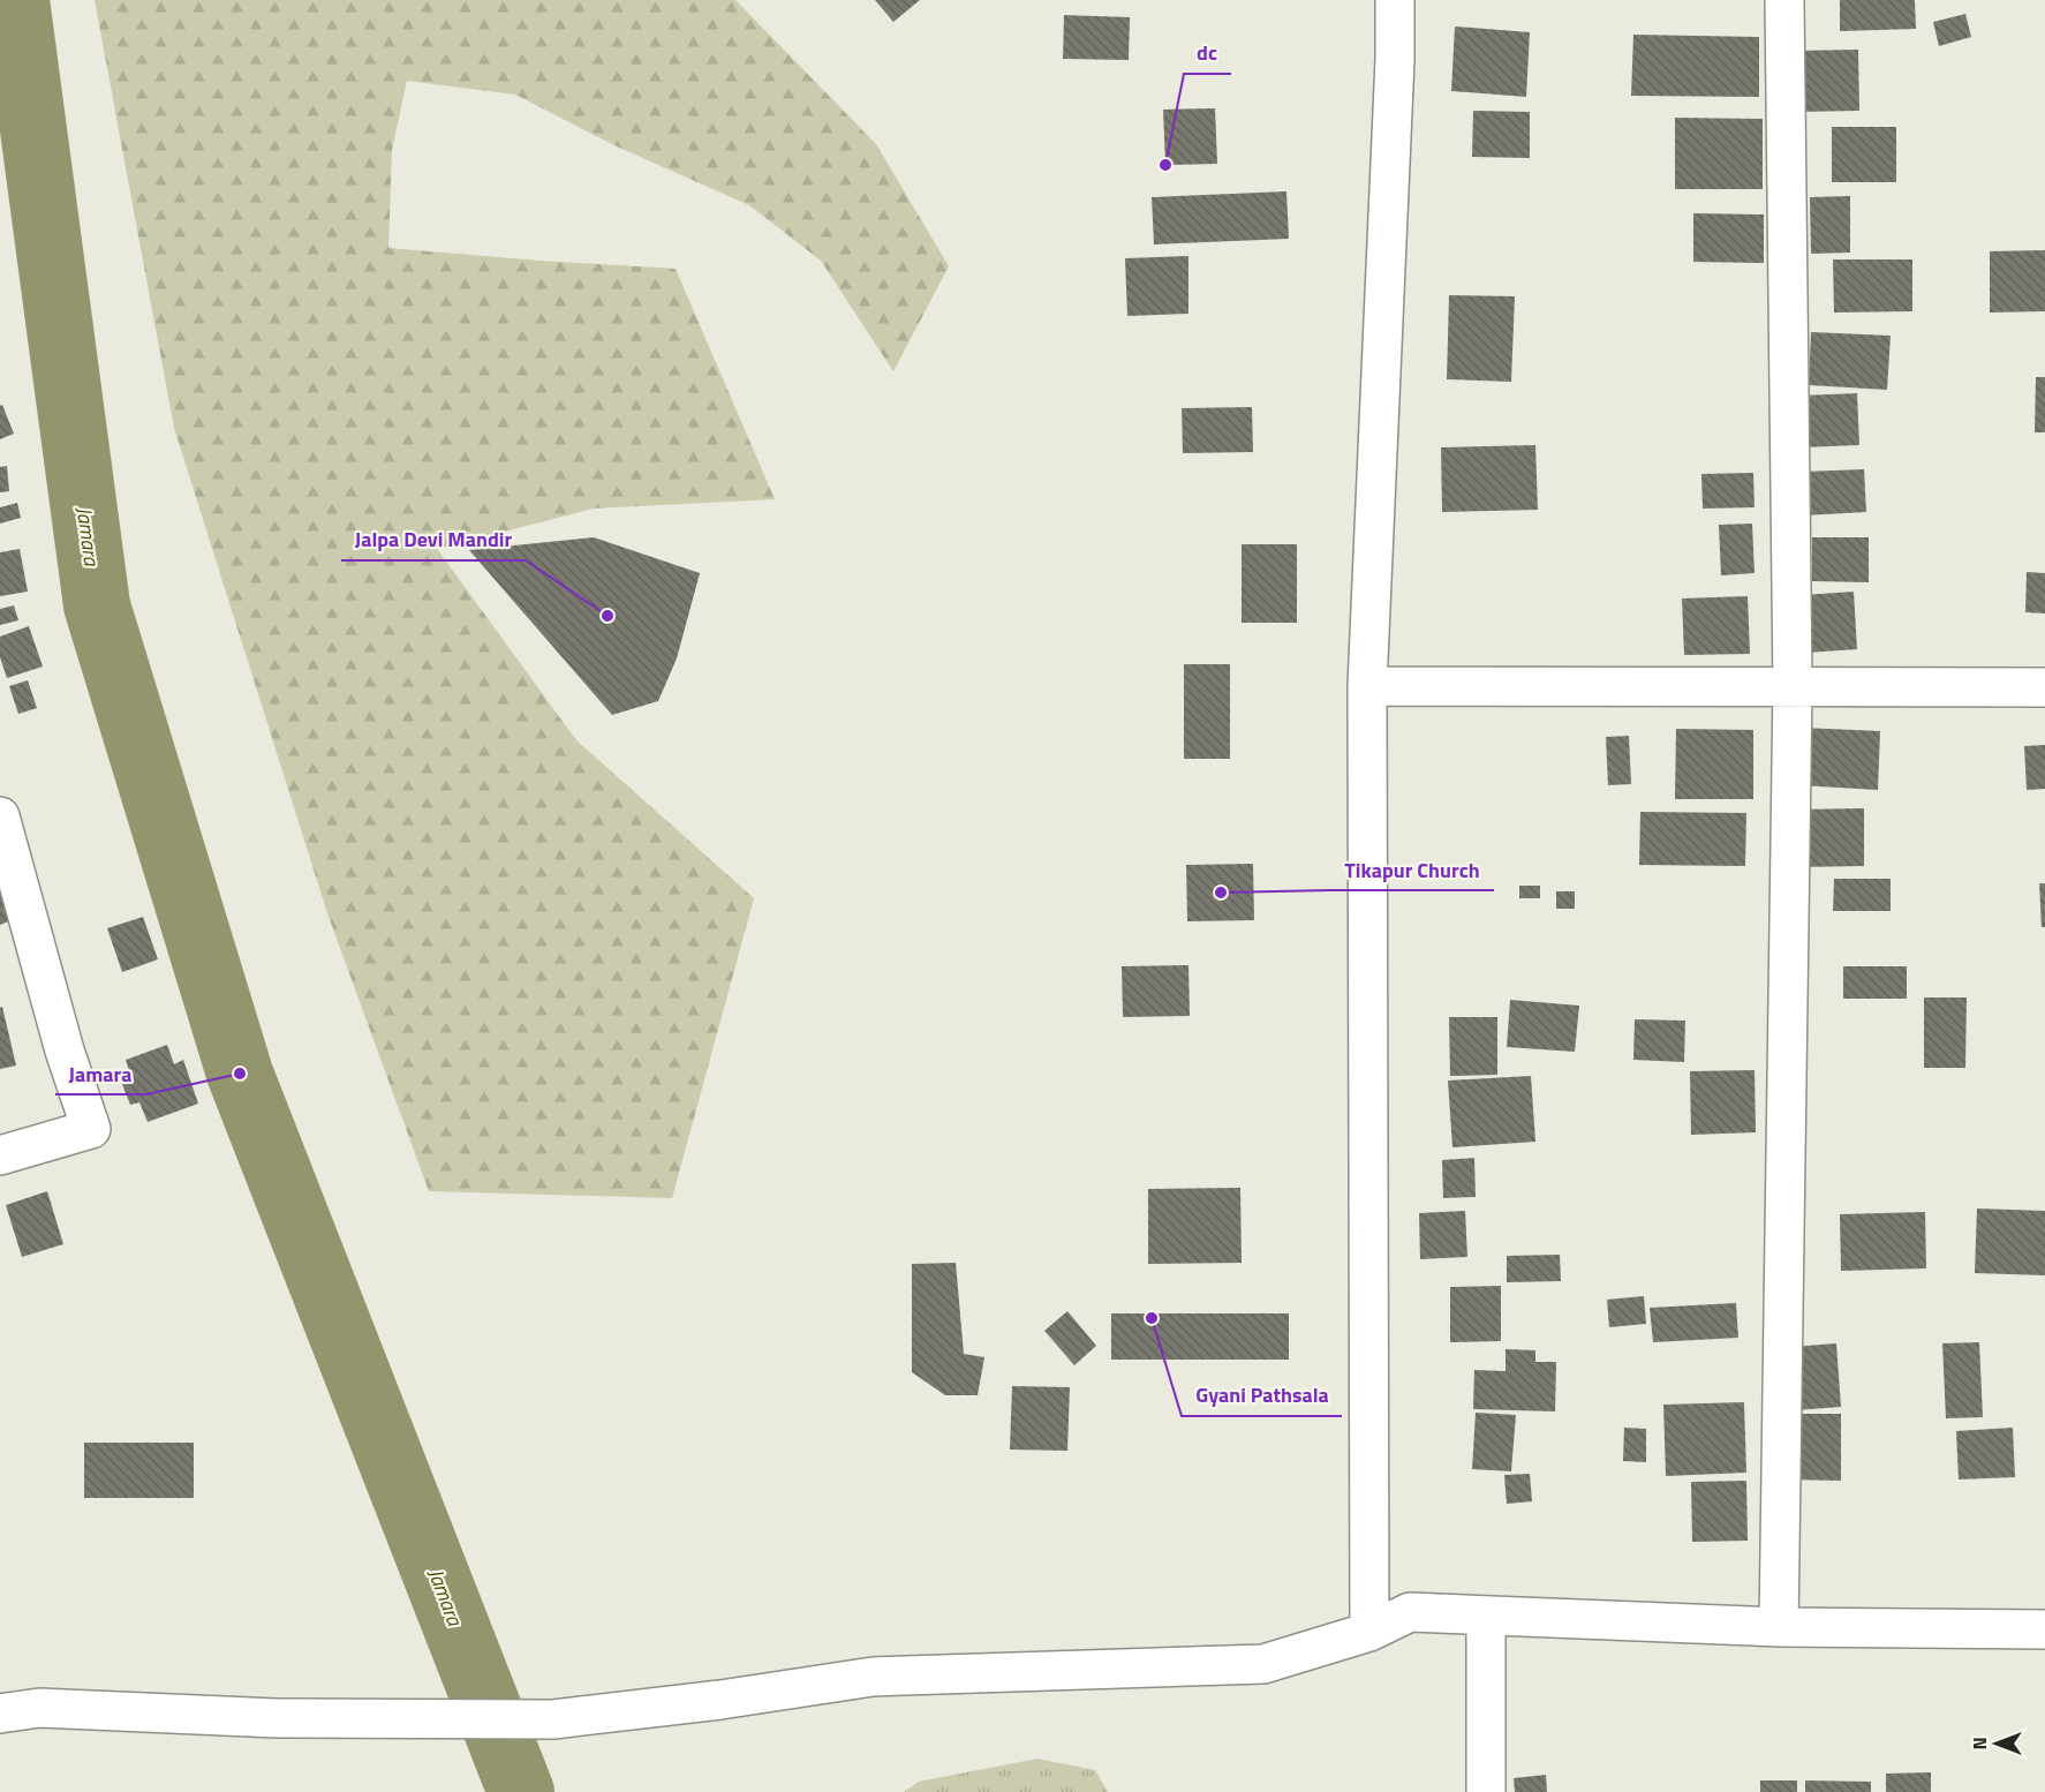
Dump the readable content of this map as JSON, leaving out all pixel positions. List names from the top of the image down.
{
  "water": ["Jamara"],
  "places": [
    "dc",
    "Jalpa Devi Mandir",
    "Tikapur Church",
    "Jamara",
    "Gyani Pathsala"
  ],
  "north": "left"
}
